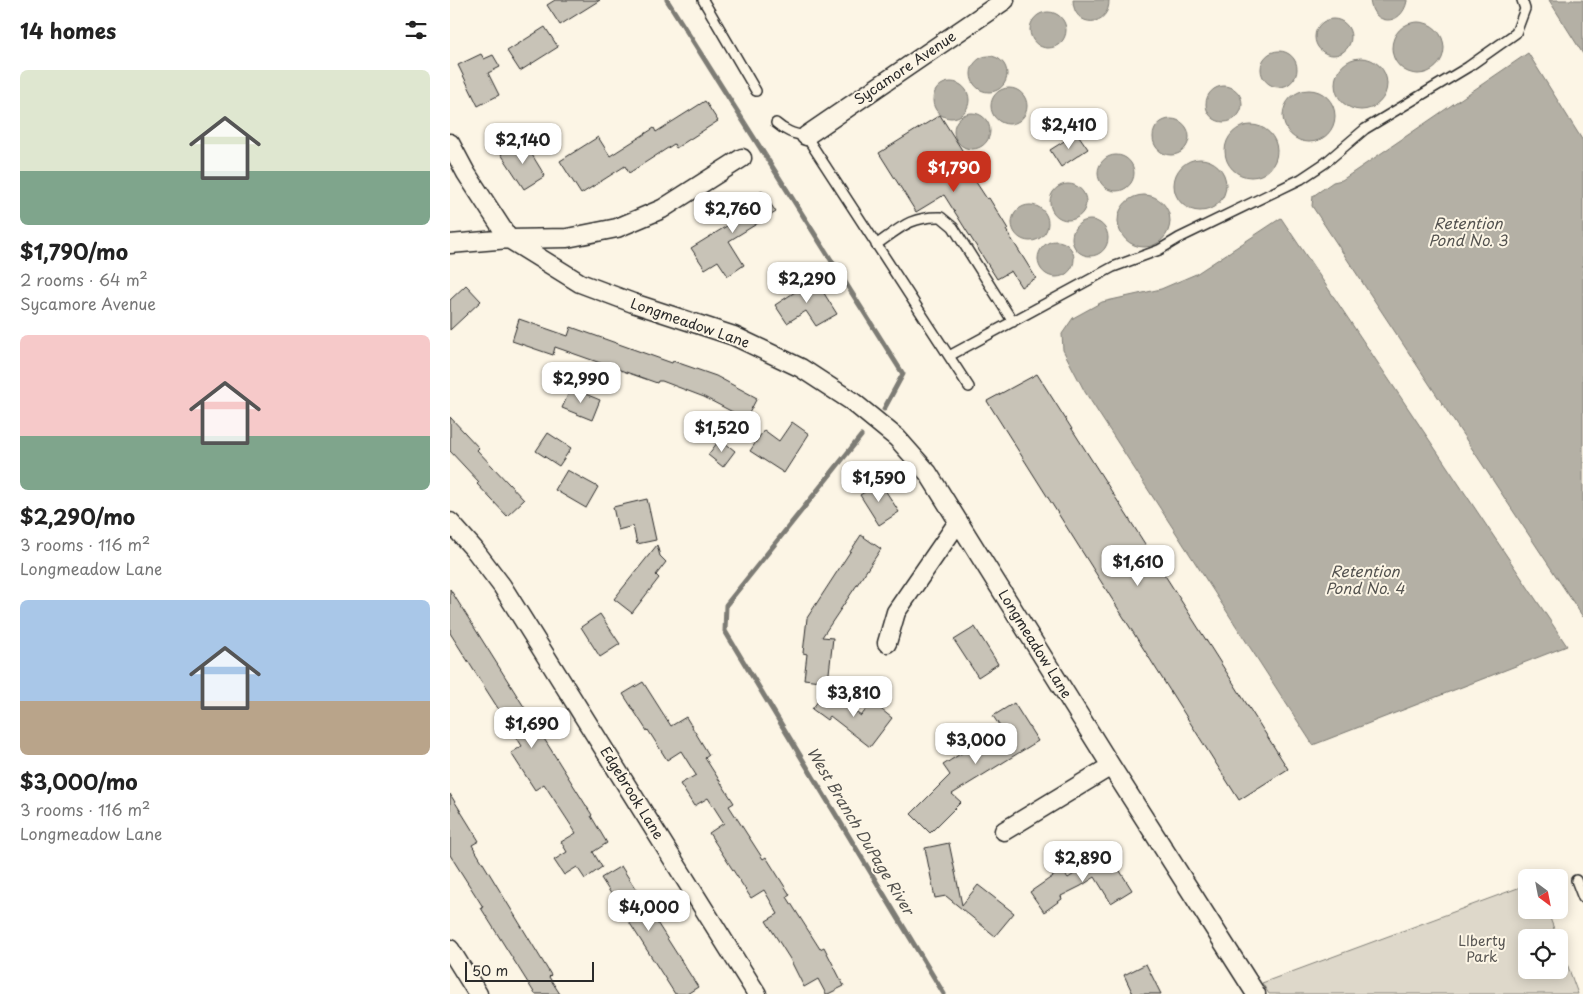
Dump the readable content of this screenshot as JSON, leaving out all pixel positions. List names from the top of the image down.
{
  "streets": {
    "street": ["Sycamore Avenue", "Longmeadow Lane", "Edgebrook Lane"]
  },
  "water": ["Retention Pond No. 3", "Retention Pond No. 4", "West Branch DuPage River"],
  "parks": ["LIberty Park"],
  "scale_bar": "50 m",
  "north": "bottom right",
  "page": {
    "heading": "14 homes",
    "list": [
      {
        "name": "$1,790/mo",
        "note": "2 rooms · 64 m² · Sycamore Avenue"
      },
      {
        "name": "$2,290/mo",
        "note": "3 rooms · 116 m² · Longmeadow Lane"
      },
      {
        "name": "$3,000/mo",
        "note": "3 rooms · 116 m² · Longmeadow Lane"
      }
    ],
    "price": [
      "$2,410",
      "$2,140",
      "$1,790",
      "$2,760",
      "$2,290",
      "$2,990",
      "$1,520",
      "$1,590",
      "$1,610",
      "$3,810",
      "$1,690",
      "$3,000",
      "$2,890",
      "$4,000"
    ],
    "scale": "50 m"
  }
}
